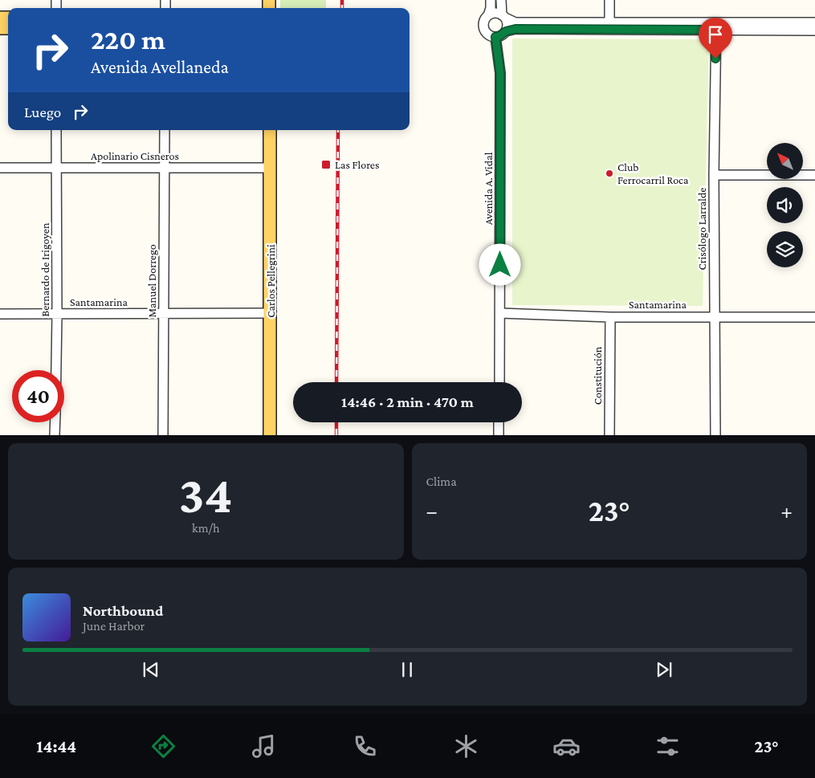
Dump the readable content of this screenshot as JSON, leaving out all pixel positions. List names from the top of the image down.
{
  "streets": {
    "main road": ["Carlos Pellegrini"],
    "street": [
      "Apolinario Cisneros",
      "Avenida A. Vidal",
      "Crisólogo Larralde",
      "Bernardo de Irigoyen",
      "Manuel Dorrego",
      "Santamarina",
      "Constitución"
    ]
  },
  "crossings": [
    ["Apolinario Cisneros", "Bernardo de Irigoyen"],
    ["Apolinario Cisneros", "Manuel Dorrego"],
    ["Apolinario Cisneros", "Carlos Pellegrini"],
    ["Avenida A. Vidal", "Santamarina"],
    ["Crisólogo Larralde", "Santamarina"],
    ["Bernardo de Irigoyen", "Santamarina"],
    ["Manuel Dorrego", "Santamarina"],
    ["Carlos Pellegrini", "Santamarina"],
    ["Santamarina", "Constitución"]
  ],
  "places": {
    "transit": ["Las Flores"],
    "other": ["Club Ferrocarril Roca"]
  },
  "north": "top left",
  "page": {
    "turn": ["220 m", "Avenida Avellaneda"],
    "then": "Luego",
    "limit": "40",
    "trip": "14:46 · 2 min · 470 m",
    "tile": [
      ["34", "km/h"],
      "Clima"
    ],
    "heat": ["−", "23°", "+"],
    "song": ["Northbound", "June Harbor"],
    "tabs": ["14:44", "23°"]
  }
}
